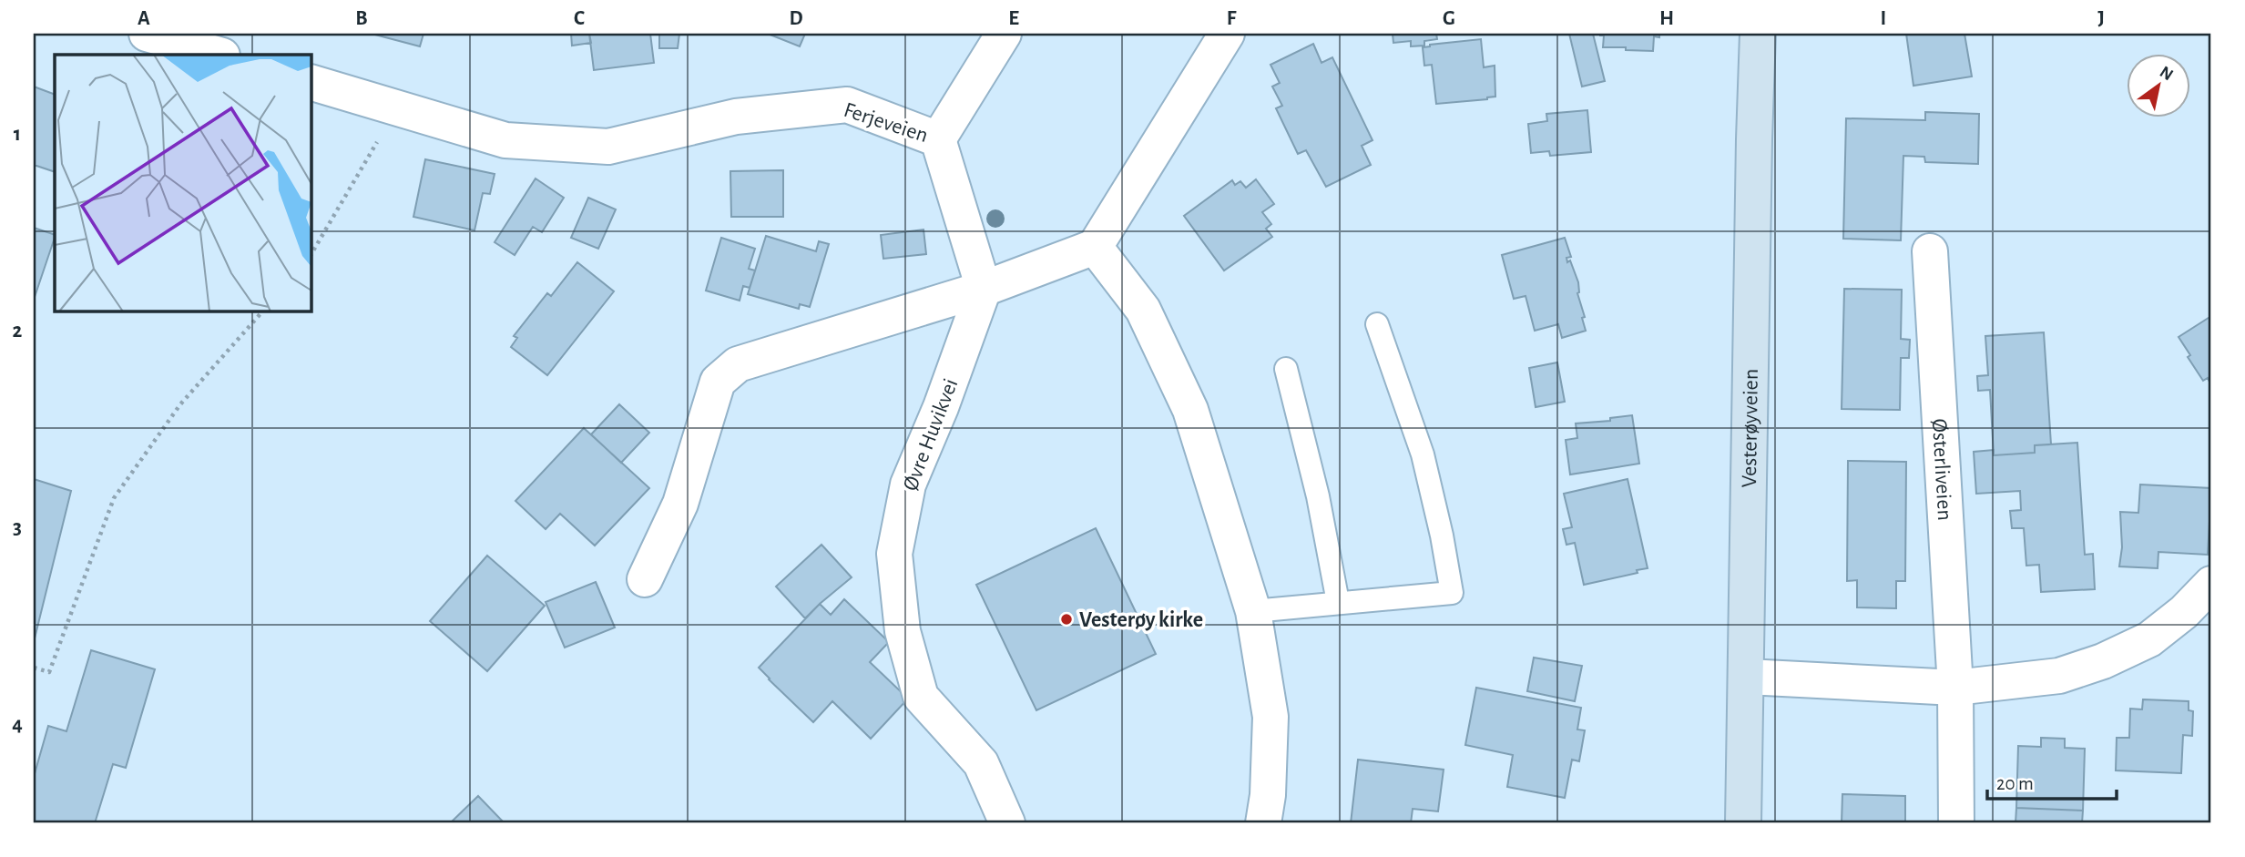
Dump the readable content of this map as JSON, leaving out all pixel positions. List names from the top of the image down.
{
  "streets": {
    "main road": ["Vesterøyveien"],
    "street": ["Ferjeveien", "Øvre Huvikvei", "Østerliveien"]
  },
  "crossings": [
    ["Ferjeveien", "Øvre Huvikvei"]
  ],
  "places": ["Vesterøy kirke"],
  "scale_bar": "20 m",
  "north": "top right",
  "grid": {
    "columns": [
      "A",
      "B",
      "C",
      "D",
      "E",
      "F",
      "G",
      "H",
      "I",
      "J"
    ],
    "rows": [
      "1",
      "2",
      "3",
      "4"
    ]
  }
}
